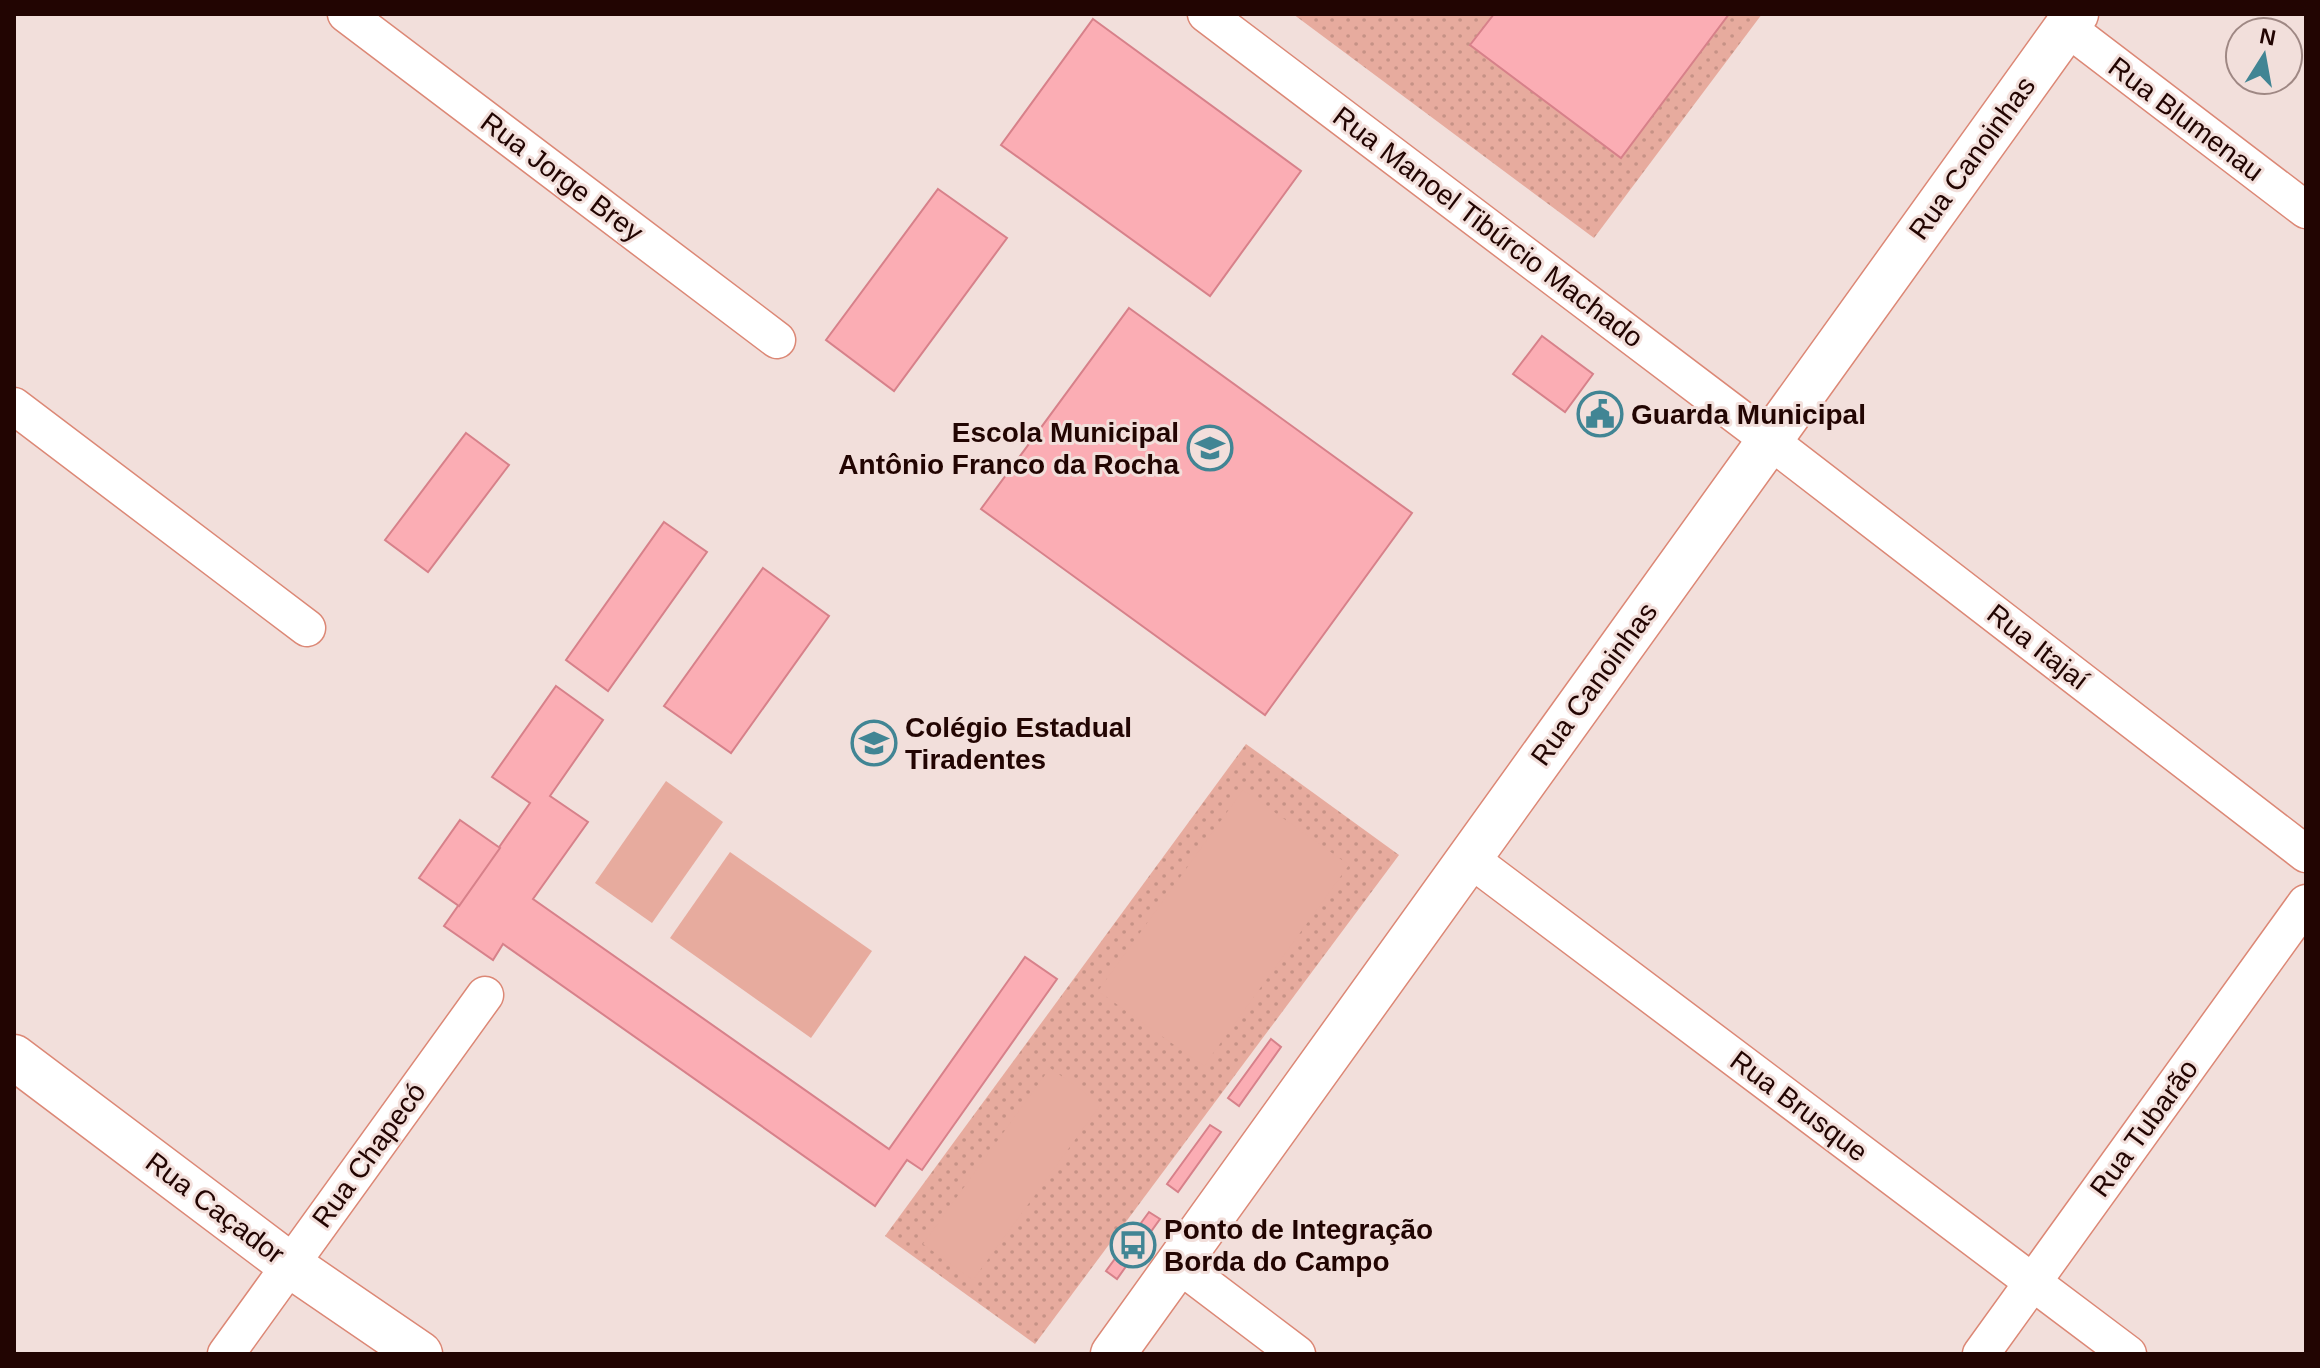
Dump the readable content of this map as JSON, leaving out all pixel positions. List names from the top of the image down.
{
  "streets": {
    "street": [
      "Rua Blumenau",
      "Rua Canoinhas",
      "Rua Jorge Brey",
      "Rua Manoel Tibúrcio Machado",
      "Rua Itajaí",
      "Rua Brusque",
      "Rua Tubarão",
      "Rua Chapecó",
      "Rua Caçador"
    ]
  },
  "crossings": [
    ["Rua Blumenau", "Rua Canoinhas"],
    ["Rua Canoinhas", "Rua Manoel Tibúrcio Machado"],
    ["Rua Canoinhas", "Rua Itajaí"],
    ["Rua Canoinhas", "Rua Brusque"],
    ["Rua Manoel Tibúrcio Machado", "Rua Itajaí"],
    ["Rua Brusque", "Rua Tubarão"],
    ["Rua Chapecó", "Rua Caçador"]
  ],
  "places": {
    "public building": ["Guarda Municipal"],
    "school or university": ["Escola Municipal Antônio Franco da Rocha", "Colégio Estadual Tiradentes"],
    "bus stop": ["Ponto de Integração Borda do Campo"]
  },
  "north": "top"
}
